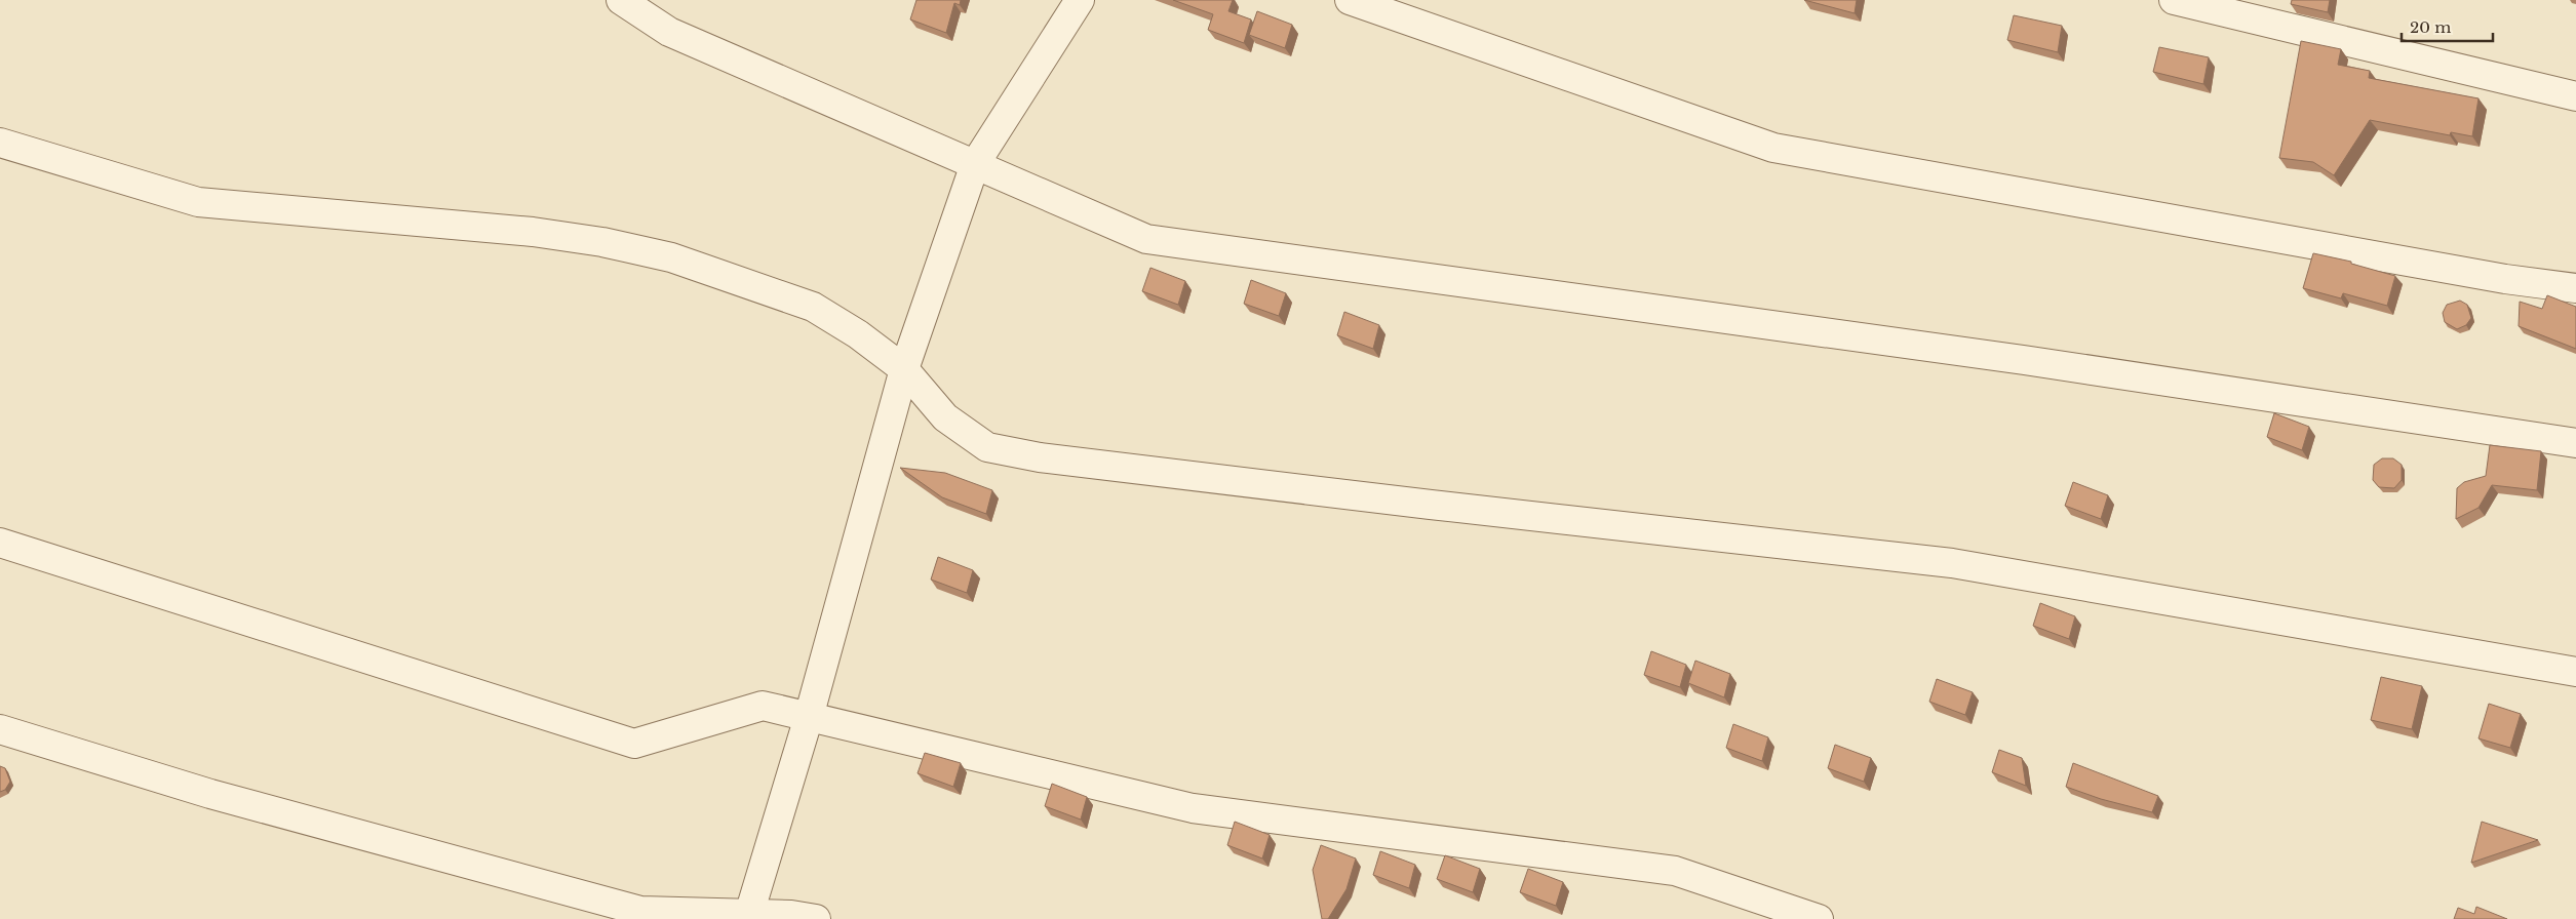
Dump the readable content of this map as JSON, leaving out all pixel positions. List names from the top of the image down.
{
  "scale_bar": "20 m"
}
